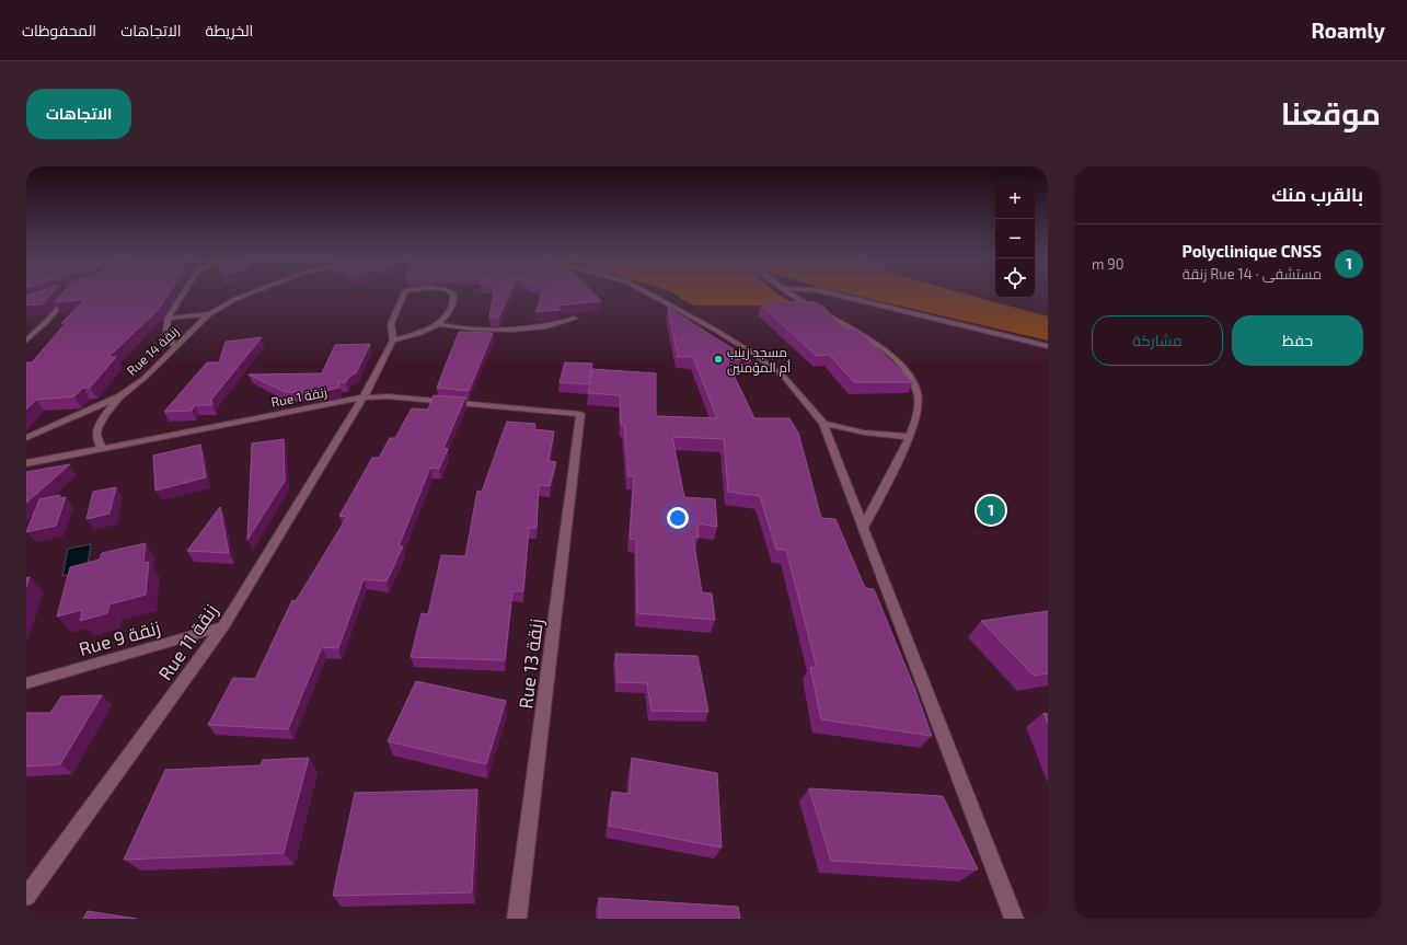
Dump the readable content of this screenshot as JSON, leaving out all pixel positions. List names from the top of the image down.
{
  "streets": {
    "street": [
      "Rue 14 زنقة",
      "Rue 1 زنقة",
      "Rue 9 زنقة",
      "Rue 11 زنقة",
      "Rue 13 زنقة"
    ]
  },
  "crossings": [
    ["Rue 14 زنقة", "Rue 1 زنقة"],
    ["Rue 1 زنقة", "Rue 11 زنقة"],
    ["Rue 1 زنقة", "Rue 13 زنقة"],
    ["Rue 9 زنقة", "Rue 11 زنقة"]
  ],
  "places": ["مسجد زينب أم المؤمنين"],
  "page": {
    "header": "Roamly",
    "nav": ["الخريطة", "الاتجاهات", "المحفوظات"],
    "title": "موقعنا",
    "buttons": [
      "الاتجاهات",
      ["حفظ", "مشاركة"]
    ],
    "heading": "بالقرب منك",
    "map_buttons": ["+", "−"],
    "list": [
      {
        "mark": "1",
        "name": "Polyclinique CNSS",
        "note": "مستشفى · Rue 14 زنقة",
        "value": "90 m"
      }
    ],
    "pins": "1"
  }
}
